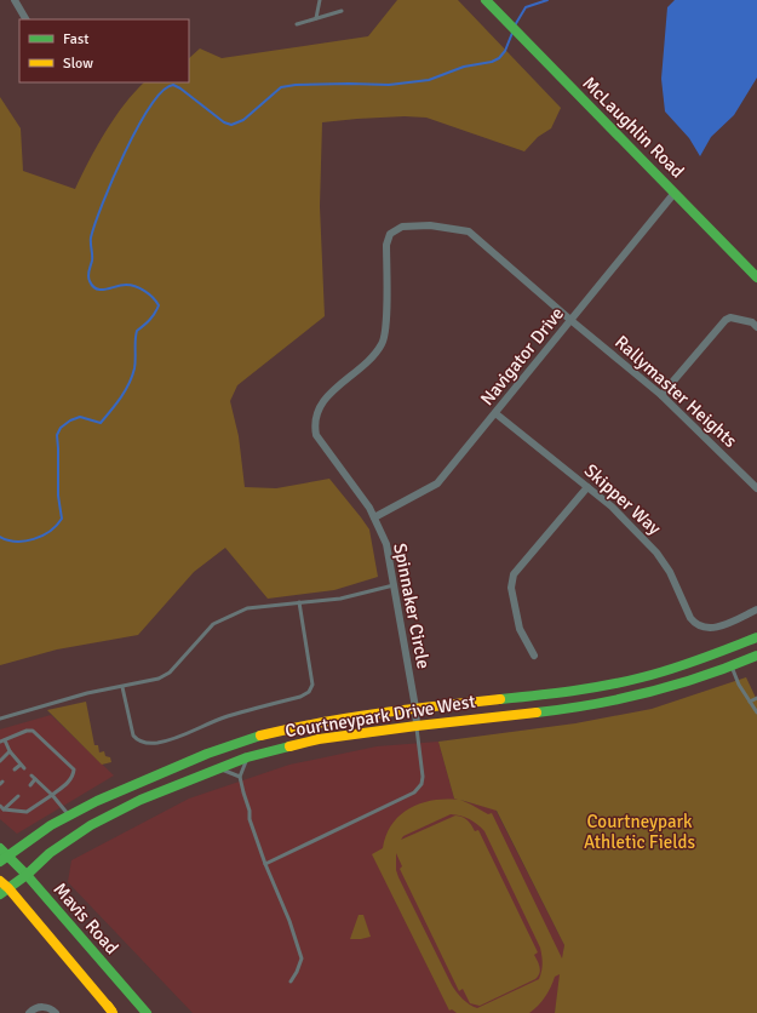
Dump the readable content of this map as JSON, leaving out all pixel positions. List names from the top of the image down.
{
  "streets": {
    "main road": ["McLaughlin Road", "Courtneypark Drive West", "Mavis Road"],
    "street": [
      "Navigator Drive",
      "Rallymaster Heights",
      "Skipper Way",
      "Spinnaker Circle"
    ]
  },
  "crossings": [
    ["McLaughlin Road", "Navigator Drive"],
    ["Navigator Drive", "Rallymaster Heights"],
    ["Navigator Drive", "Skipper Way"],
    ["Navigator Drive", "Spinnaker Circle"],
    ["Rallymaster Heights", "Spinnaker Circle"],
    ["Spinnaker Circle", "Courtneypark Drive West"],
    ["Courtneypark Drive West", "Mavis Road"]
  ],
  "parks": ["Courtneypark Athletic Fields"],
  "legend": ["Fast", "Slow"]
}
